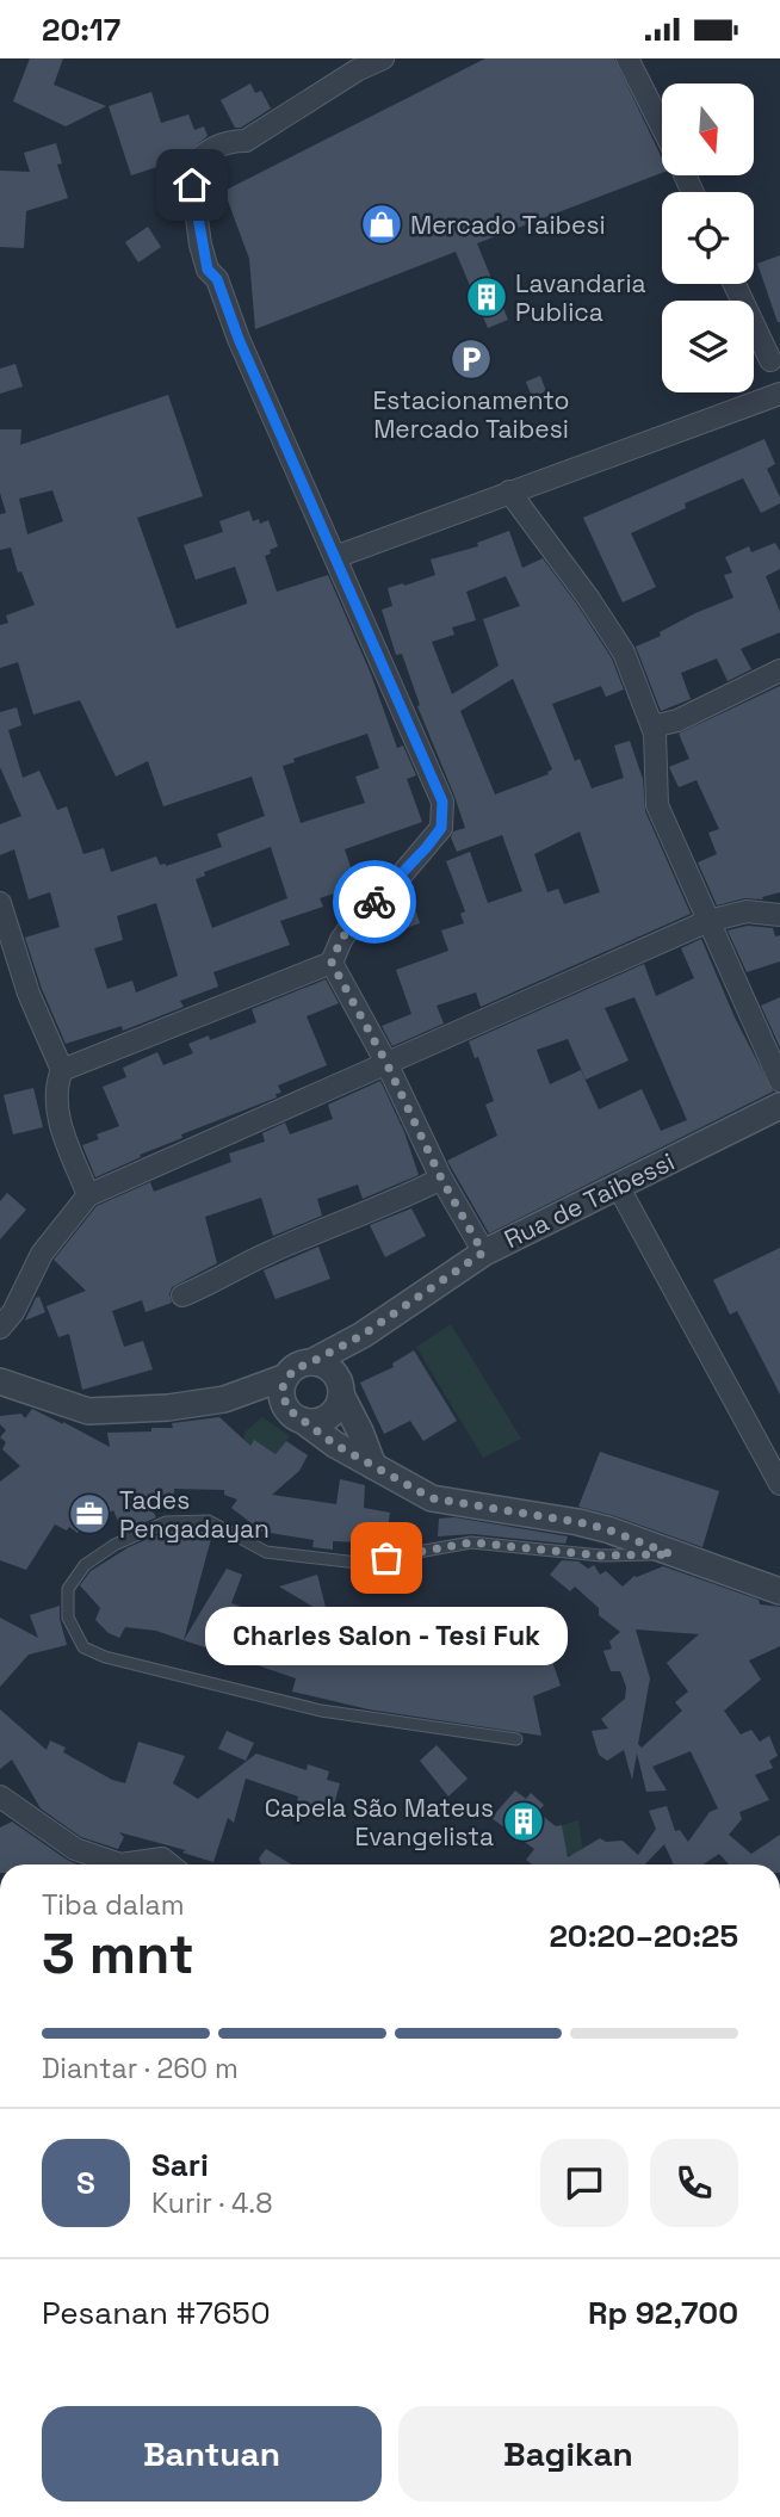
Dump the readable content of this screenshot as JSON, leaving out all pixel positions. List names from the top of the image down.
{
  "streets": {
    "street": ["Rua de Taibessi"]
  },
  "places": {
    "shop": ["Mercado Taibesi"],
    "building": ["Lavandaria Publica", "Capela São Mateus Evangelista"],
    "parking": ["Estacionamento Mercado Taibesi"],
    "office": ["Tades Pengadayan"],
    "other": ["Charles Salon - Tesi Fuk"]
  },
  "north": "bottom",
  "page": {
    "status": "20:17",
    "bubble": "Charles Salon - Tesi Fuk",
    "heading": ["3 mnt", "Tiba dalam", "20:20–20:25"],
    "panel": [
      "Sari",
      "Kurir · 4.8",
      "Pesanan #7650",
      "Rp 92,700"
    ],
    "bar": "Diantar · 260 m",
    "round": "S",
    "buttons": ["Bantuan", "Bagikan"]
  }
}
